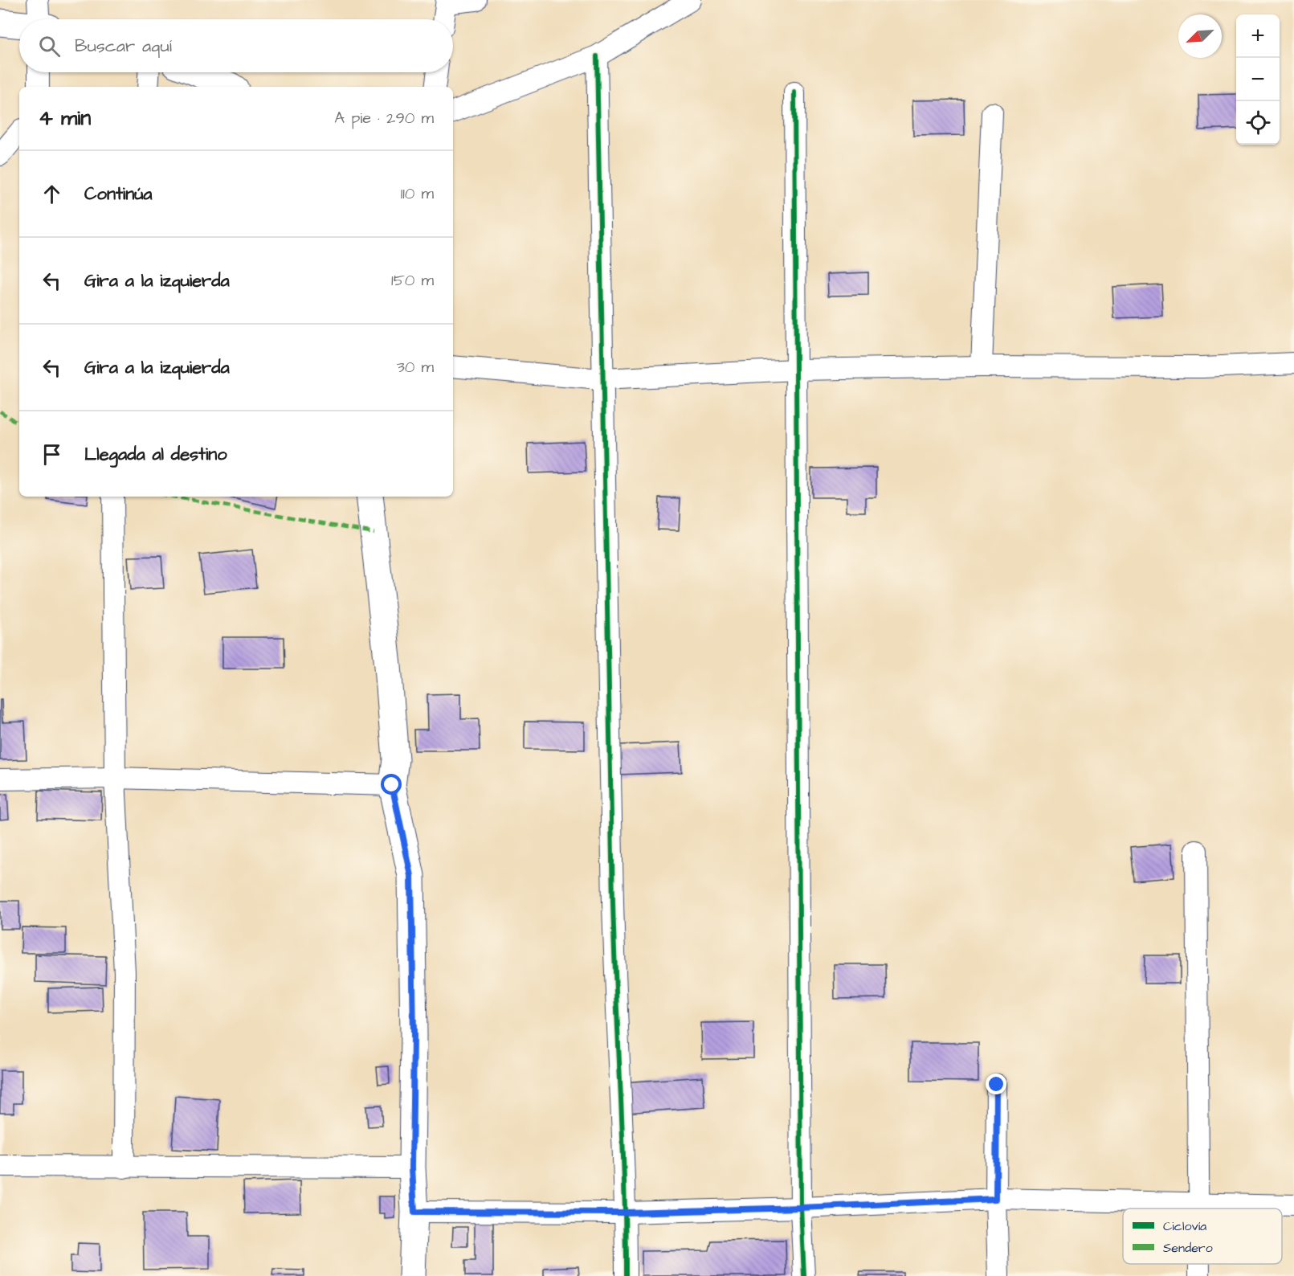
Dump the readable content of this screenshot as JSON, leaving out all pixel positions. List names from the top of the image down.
{
  "legend": ["Ciclovía", "Sendero"],
  "north": "bottom left",
  "page": {
    "map_buttons": ["+", "−"],
    "search": "Buscar aquí",
    "heading": ["4 min", "A pie · 290 m"],
    "list": [
      ["Continúa", "110 m"],
      ["Gira a la izquierda", "150 m"],
      ["Gira a la izquierda", "30 m"],
      "Llegada al destino"
    ]
  }
}
